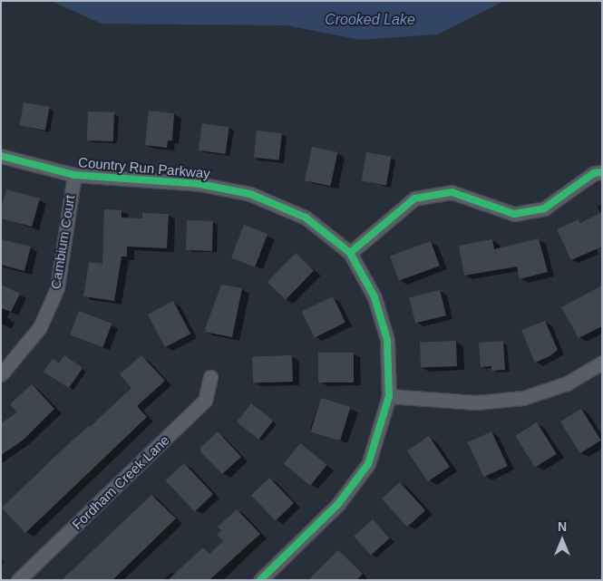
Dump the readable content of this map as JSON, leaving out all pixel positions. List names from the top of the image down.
{
  "streets": {
    "street": ["Country Run Parkway", "Cambium Court", "Fordham Creek Lane"]
  },
  "crossings": [
    ["Country Run Parkway", "Cambium Court"]
  ],
  "water": ["Crooked Lake"],
  "north": "top"
}
